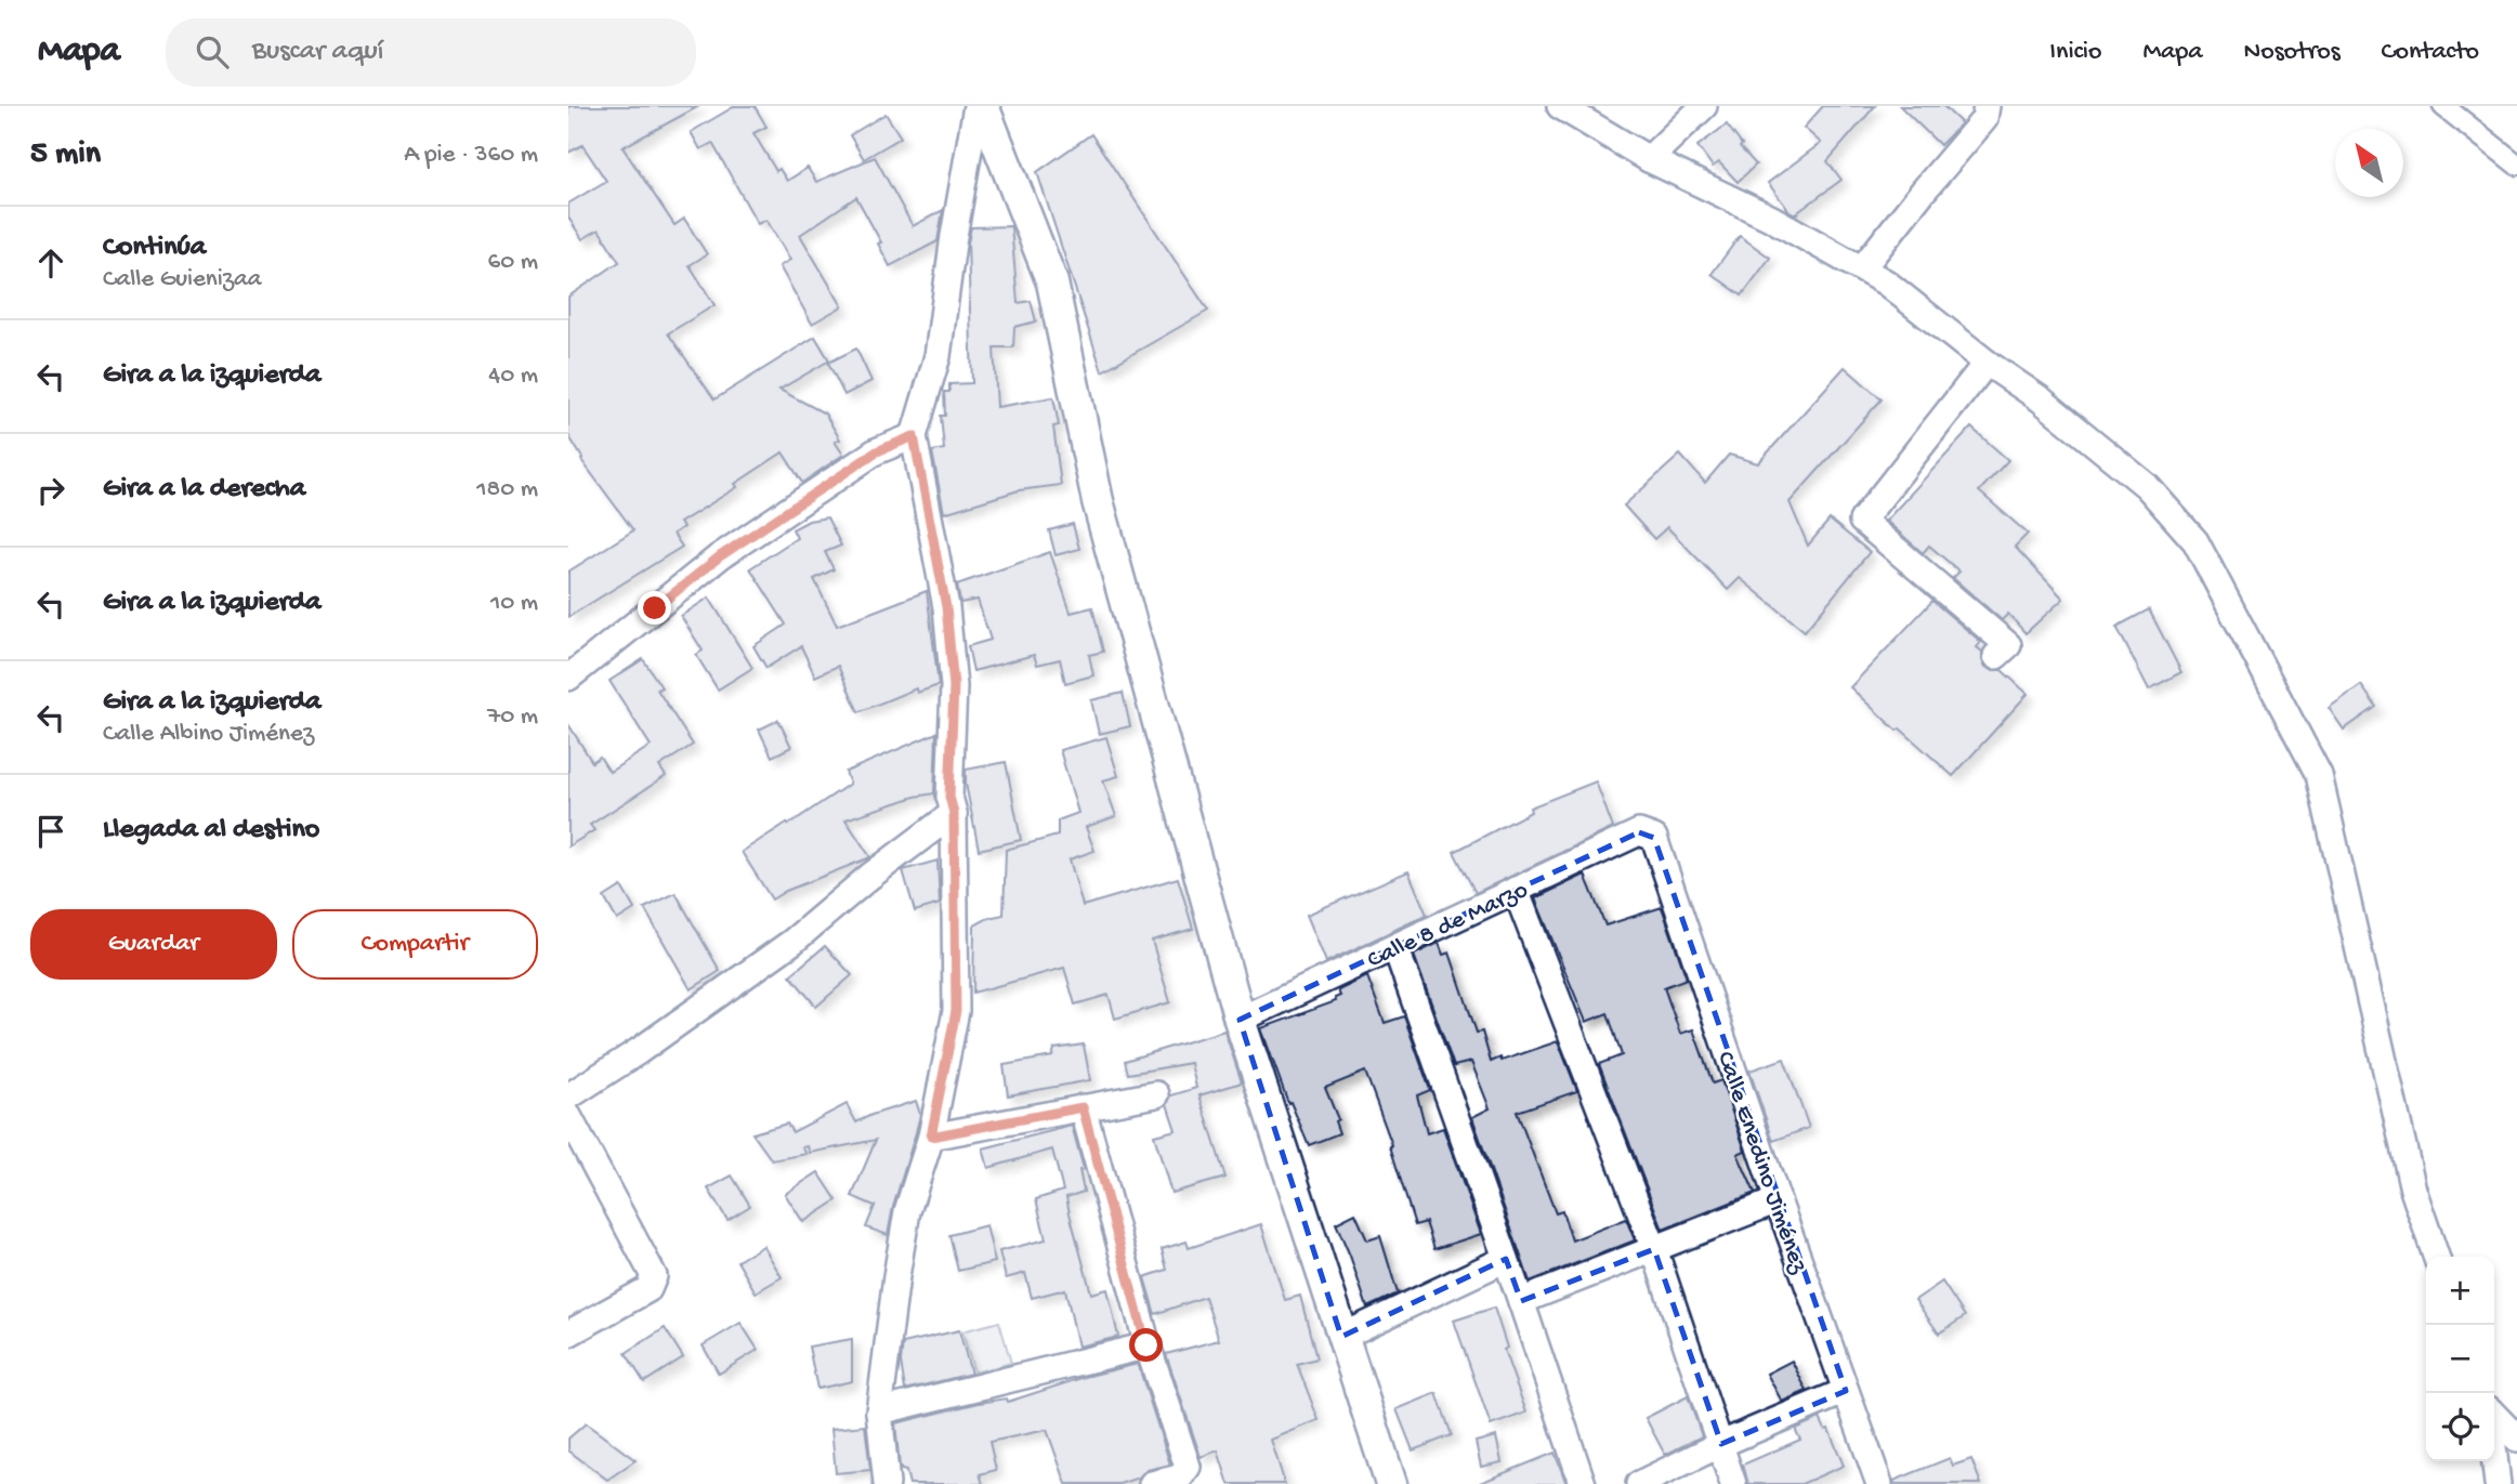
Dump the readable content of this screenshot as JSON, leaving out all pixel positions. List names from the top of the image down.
{
  "streets": {
    "street": ["Calle 8 de Marzo", "Calle Enedino Jiménez"]
  },
  "crossings": [
    ["Calle 8 de Marzo", "Calle Enedino Jiménez"]
  ],
  "north": "top left",
  "page": {
    "header": "Mapa",
    "search": "Buscar aquí",
    "nav": [
      "Inicio",
      "Mapa",
      "Nosotros",
      "Contacto"
    ],
    "heading": ["5 min", "A pie · 360 m"],
    "list": [
      ["Continúa", "Calle Guienizaa", "60 m"],
      ["Gira a la izquierda", "40 m"],
      ["Gira a la derecha", "180 m"],
      ["Gira a la izquierda", "10 m"],
      ["Gira a la izquierda", "Calle Albino Jiménez", "70 m"],
      "Llegada al destino"
    ],
    "buttons": ["Guardar", "Compartir"],
    "map_buttons": ["+", "−"]
  }
}
